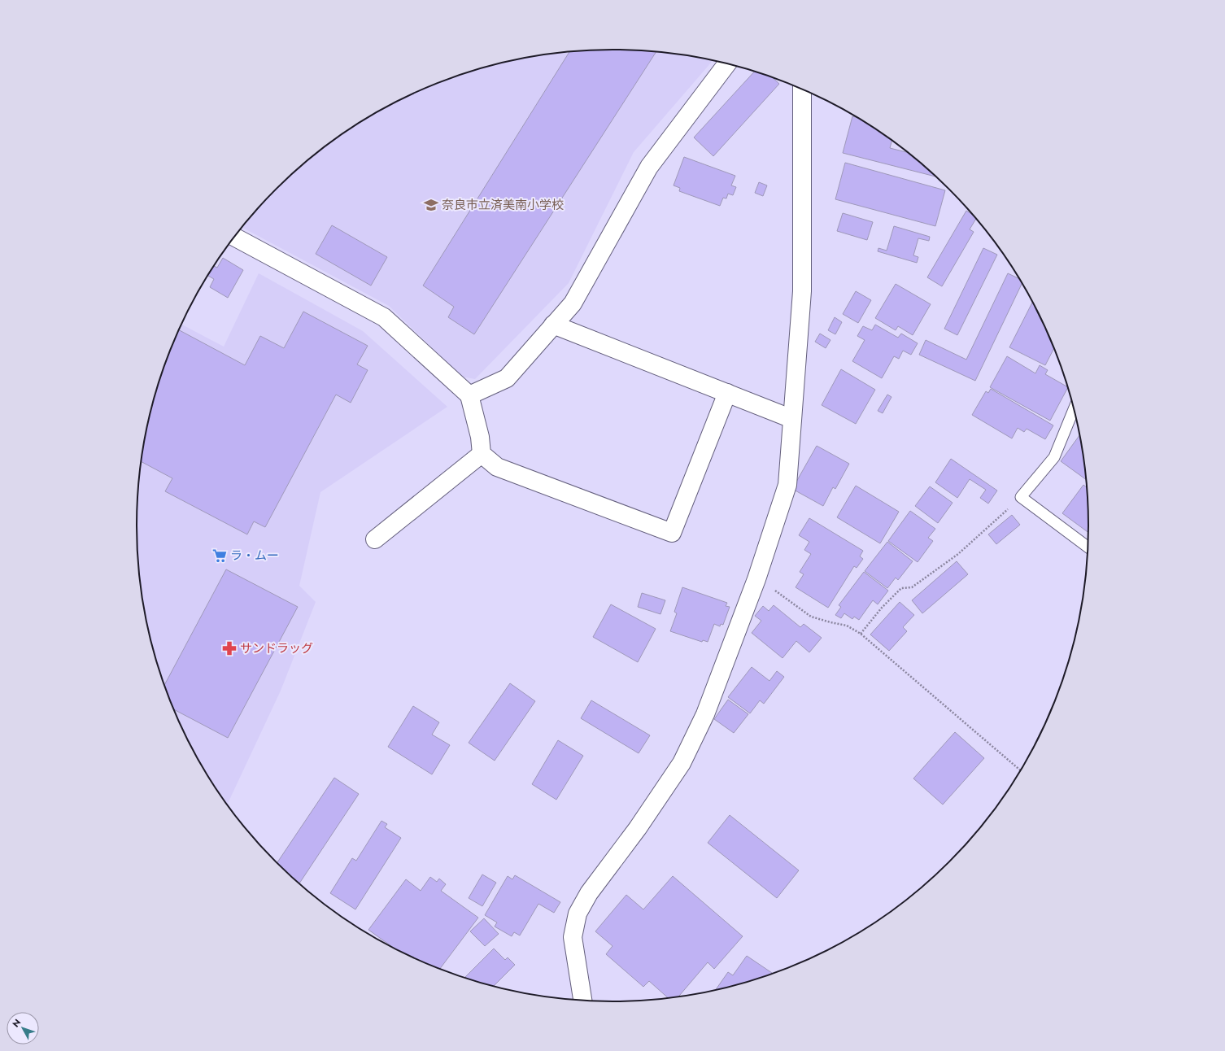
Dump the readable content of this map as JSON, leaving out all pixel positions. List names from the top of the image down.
{
  "places": {
    "school or university": ["奈良市立済美南小学校"],
    "supermarket": ["ラ・ムー"],
    "pharmacy": ["サンドラッグ"]
  },
  "north": "top left"
}
